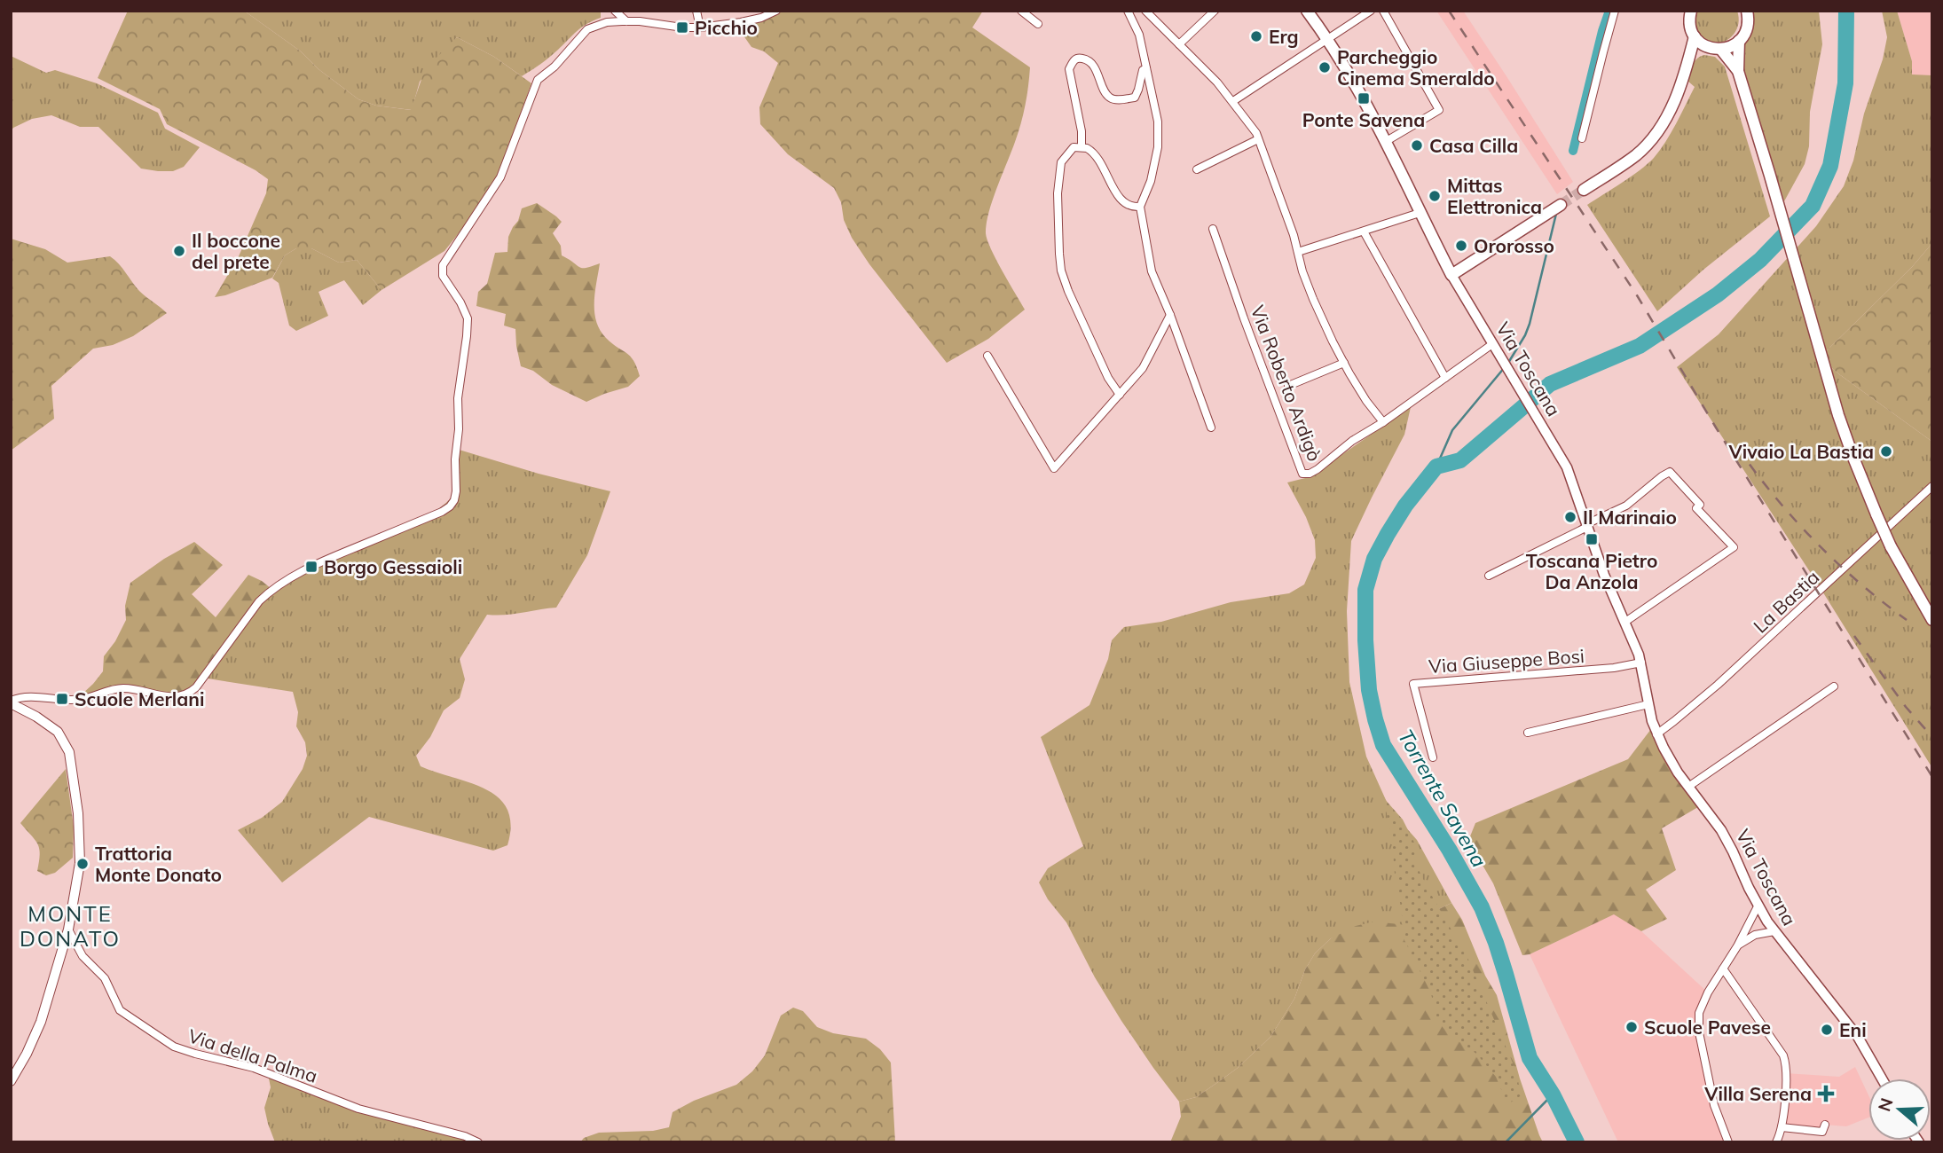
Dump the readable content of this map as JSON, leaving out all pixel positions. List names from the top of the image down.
{
  "streets": {
    "main road": ["Via Toscana"],
    "street": [
      "Via Roberto Ardigò",
      "La Bastia",
      "Via Giuseppe Bosi",
      "Via della Palma"
    ]
  },
  "crossings": [
    ["Via Toscana", "Via Roberto Ardigò"],
    ["Via Toscana", "La Bastia"],
    ["Via Toscana", "Via Giuseppe Bosi"]
  ],
  "districts": ["MONTE DONATO"],
  "water": ["Torrente Savena"],
  "places": {
    "transit": [
      "Picchio",
      "Ponte Savena",
      "Toscana Pietro Da Anzola",
      "Borgo Gessaioli",
      "Scuole Merlani"
    ],
    "other": [
      "Erg",
      "Parcheggio Cinema Smeraldo",
      "Casa Cilla",
      "Mittas Elettronica",
      "Ororosso",
      "Il boccone del prete",
      "Vivaio La Bastia",
      "Il Marinaio",
      "Trattoria Monte Donato",
      "Scuole Pavese",
      "Eni"
    ],
    "health": ["Villa Serena"]
  },
  "north": "left"
}
